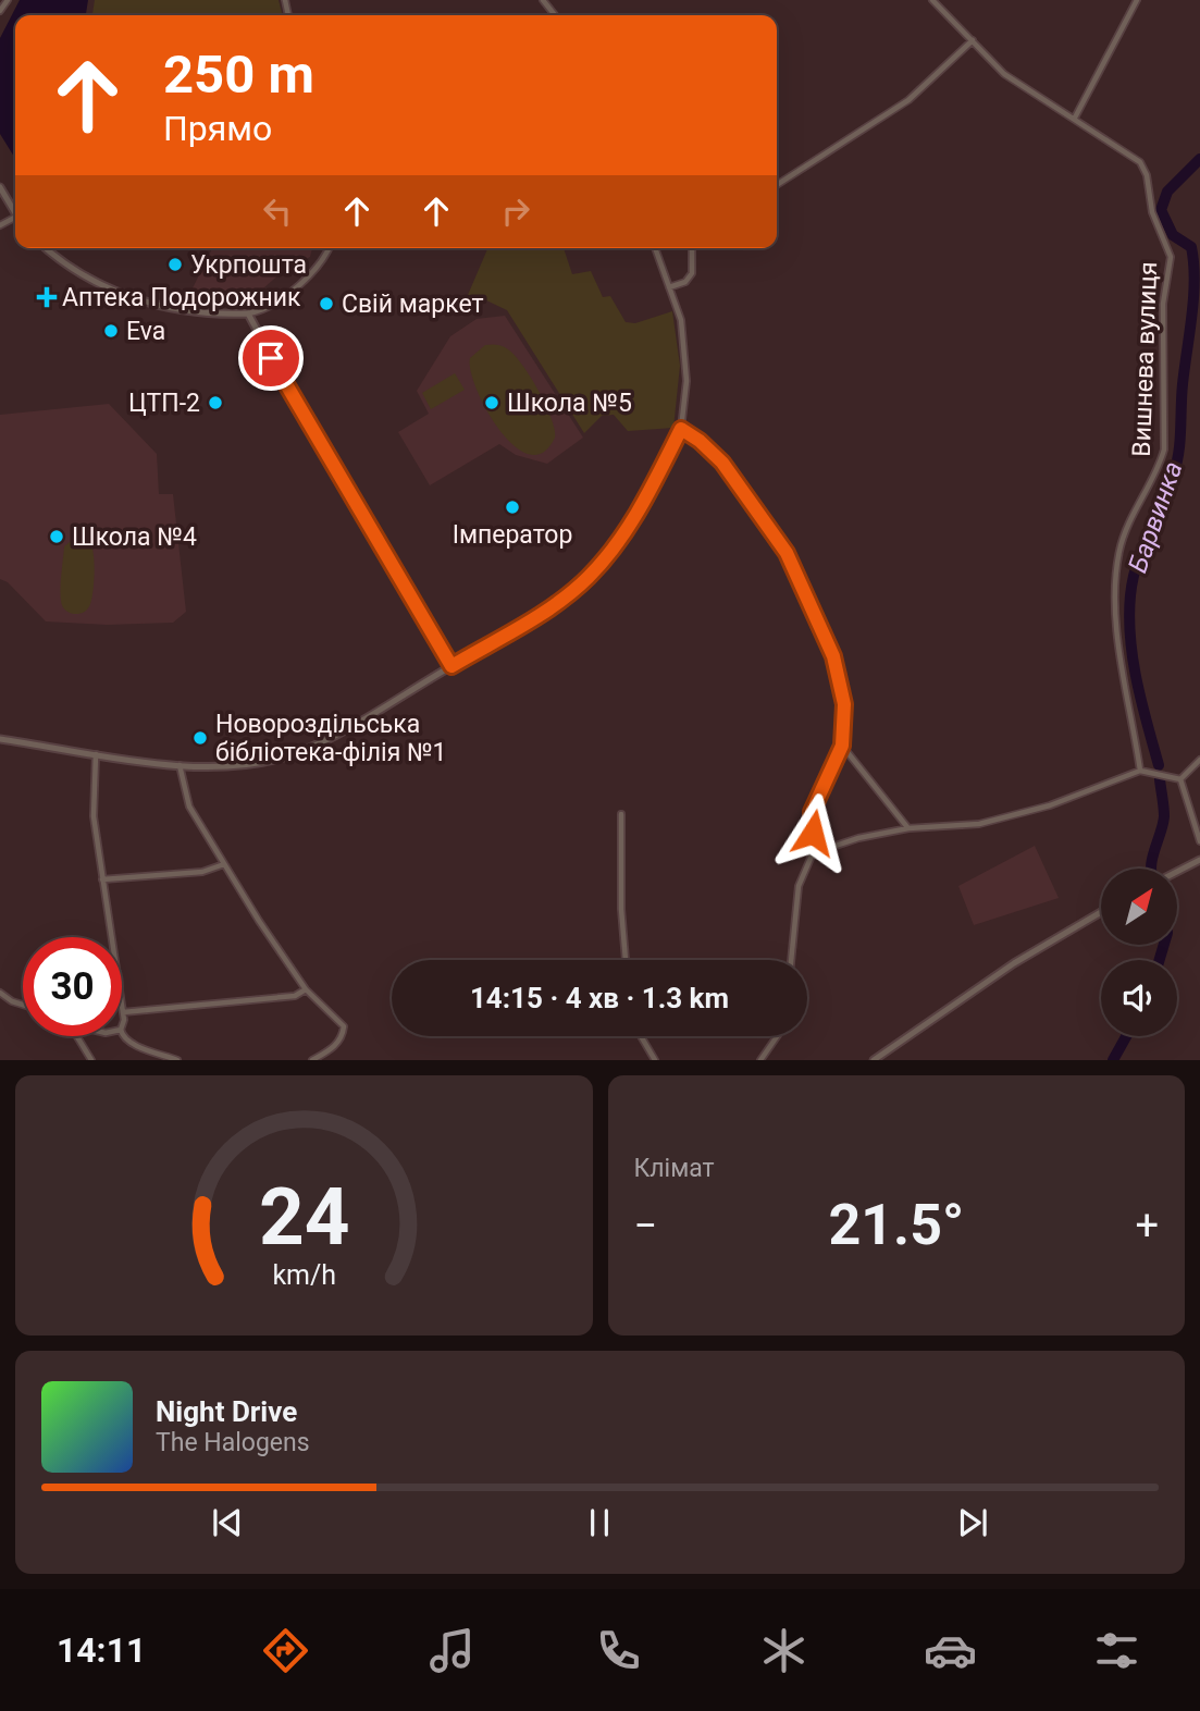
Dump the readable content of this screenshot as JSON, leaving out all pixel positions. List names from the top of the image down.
{
  "streets": {
    "street": ["Вишнева вулиця"]
  },
  "water": ["Барвинка"],
  "places": {
    "other": [
      "Укрпошта",
      "Свiй маркет",
      "Eva",
      "ЦТП-2",
      "Школа №5",
      "Імператор",
      "Школа №4",
      "Новороздільська бібліотека-філія №1"
    ],
    "health": ["Аптека Подорожник"]
  },
  "north": "top right",
  "page": {
    "turn": ["250 m", "Прямо"],
    "limit": "30",
    "trip": "14:15 · 4 хв · 1.3 km",
    "tile": "Клімат",
    "heat": ["−", "21.5°", "+"],
    "song": ["Night Drive", "The Halogens"],
    "tabs": "14:11",
    "gauge": ["24", "km/h"]
  }
}
